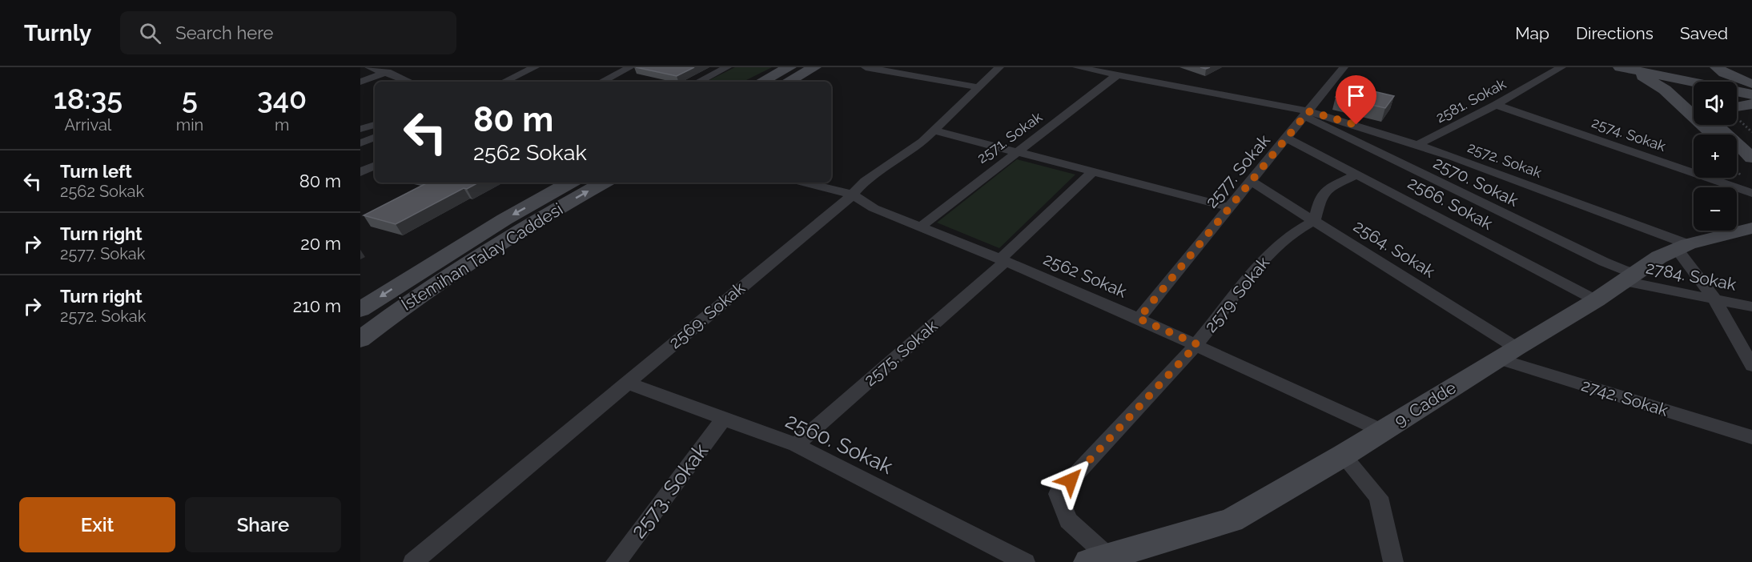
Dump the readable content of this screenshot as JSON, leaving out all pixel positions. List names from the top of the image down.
{
  "streets": {
    "street": [
      "2581. Sokak",
      "2574. Sokak",
      "2571. Sokak",
      "2572. Sokak",
      "2577. Sokak",
      "2570. Sokak",
      "2566. Sokak",
      "2564. Sokak",
      "İstemihan Talay Caddesi",
      "2562 Sokak",
      "2784. Sokak",
      "2579. Sokak",
      "2569. Sokak",
      "2575. Sokak",
      "2742. Sokak",
      "9. Cadde",
      "2560. Sokak",
      "2573. Sokak"
    ]
  },
  "crossings": [
    ["2581. Sokak", "2574. Sokak"],
    ["2581. Sokak", "2572. Sokak"],
    ["2571. Sokak", "2570. Sokak"],
    ["2571. Sokak", "2562 Sokak"],
    ["2572. Sokak", "2577. Sokak"],
    ["2572. Sokak", "2570. Sokak"],
    ["2572. Sokak", "9. Cadde"],
    ["2577. Sokak", "2570. Sokak"],
    ["2577. Sokak", "2566. Sokak"],
    ["2577. Sokak", "2564. Sokak"],
    ["2577. Sokak", "2562 Sokak"],
    ["2570. Sokak", "2784. Sokak"],
    ["2570. Sokak", "9. Cadde"],
    ["2566. Sokak", "9. Cadde"],
    ["2564. Sokak", "2579. Sokak"],
    ["2564. Sokak", "2742. Sokak"],
    ["2564. Sokak", "9. Cadde"],
    ["2562 Sokak", "2579. Sokak"],
    ["2562 Sokak", "2569. Sokak"],
    ["2562 Sokak", "2575. Sokak"],
    ["2562 Sokak", "9. Cadde"],
    ["2784. Sokak", "9. Cadde"],
    ["2579. Sokak", "9. Cadde"],
    ["2569. Sokak", "2560. Sokak"],
    ["2575. Sokak", "2560. Sokak"],
    ["2742. Sokak", "9. Cadde"],
    ["2560. Sokak", "2573. Sokak"]
  ],
  "page": {
    "header": "Turnly",
    "search": "Search here",
    "nav": ["Map", "Directions", "Saved"],
    "eta": [
      "18:35",
      "Arrival",
      "5",
      "min",
      "340",
      "m"
    ],
    "map_buttons": ["+", "−"],
    "turn": ["80 m", "2562 Sokak"],
    "list": [
      {
        "name": "Turn left",
        "note": "2562 Sokak",
        "value": "80 m"
      },
      {
        "name": "Turn right",
        "note": "2577. Sokak",
        "value": "20 m"
      },
      {
        "name": "Turn right",
        "note": "2572. Sokak",
        "value": "210 m"
      }
    ],
    "buttons": ["Exit", "Share"]
  }
}
